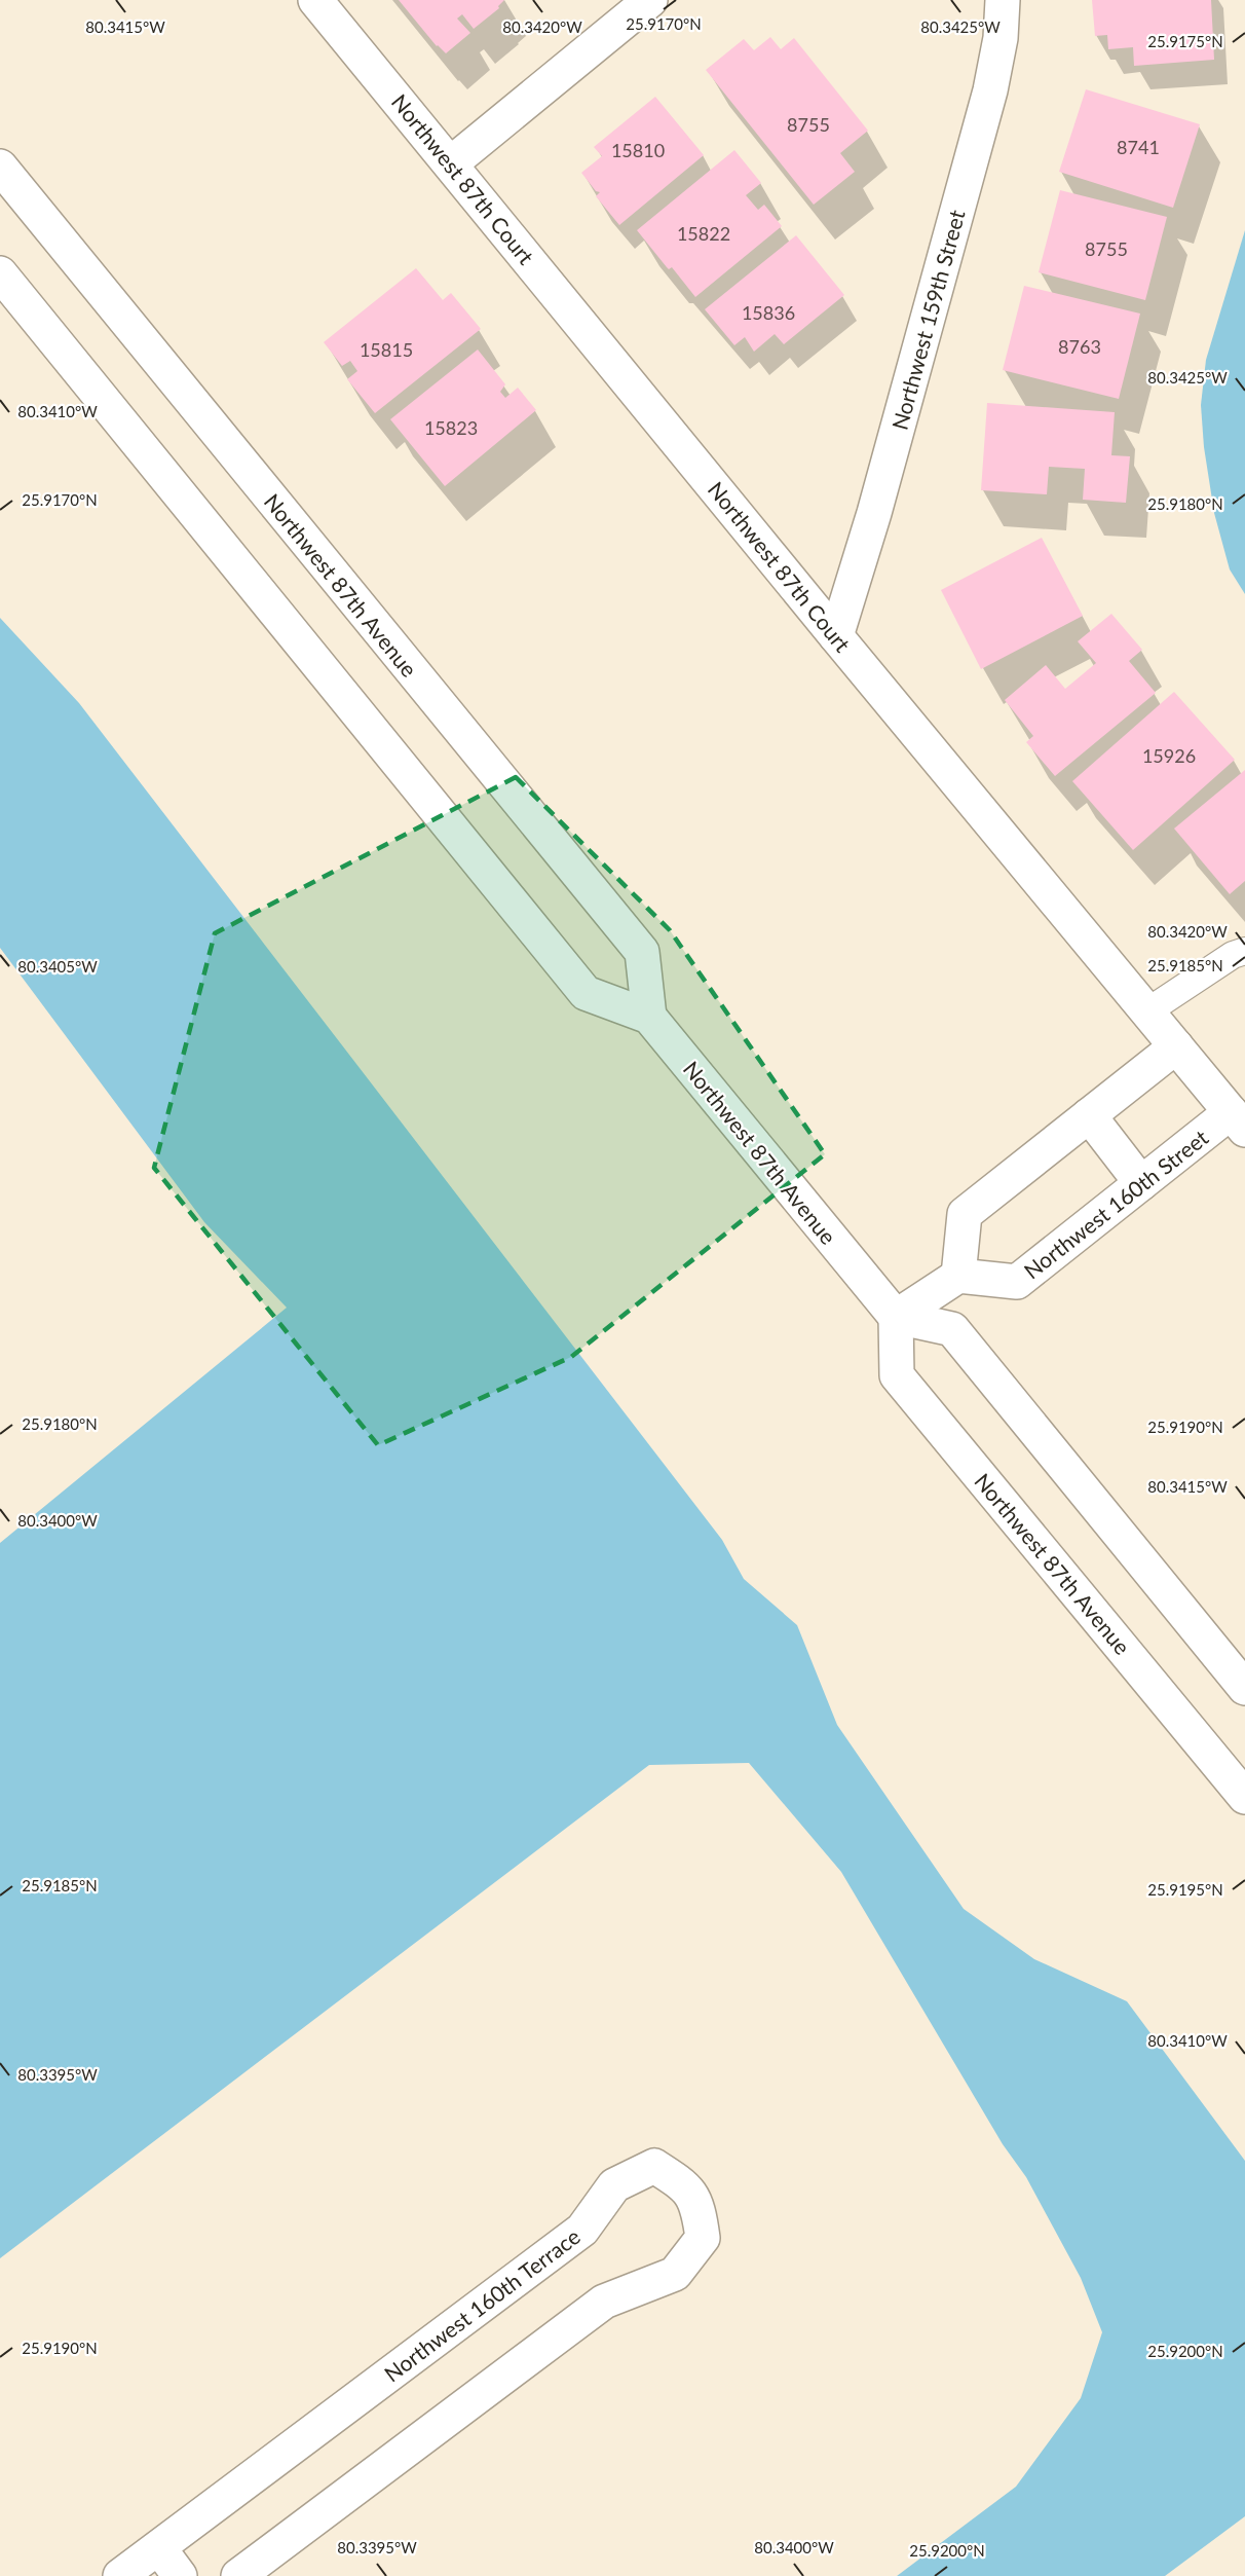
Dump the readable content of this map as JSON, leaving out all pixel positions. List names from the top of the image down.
{
  "streets": {
    "street": [
      "Northwest 87th Court",
      "Northwest 159th Street",
      "Northwest 87th Avenue",
      "Northwest 160th Street",
      "Northwest 160th Terrace"
    ]
  },
  "crossings": [
    ["Northwest 87th Court", "Northwest 159th Street"],
    ["Northwest 87th Court", "Northwest 160th Street"]
  ],
  "house_numbers": [
    "8755",
    "8741",
    "15810",
    "15822",
    "8755",
    "15836",
    "8763",
    "15815",
    "15823",
    "15926"
  ],
  "coordinates": [
    "25.9170°N",
    "80.3415°W",
    "80.3425°W",
    "80.3420°W",
    "25.9175°N",
    "80.3410°W",
    "25.9180°N",
    "25.9185°N",
    "80.3405°W",
    "25.9190°N",
    "80.3400°W",
    "25.9195°N",
    "80.3395°W",
    "25.9200°N"
  ]
}
